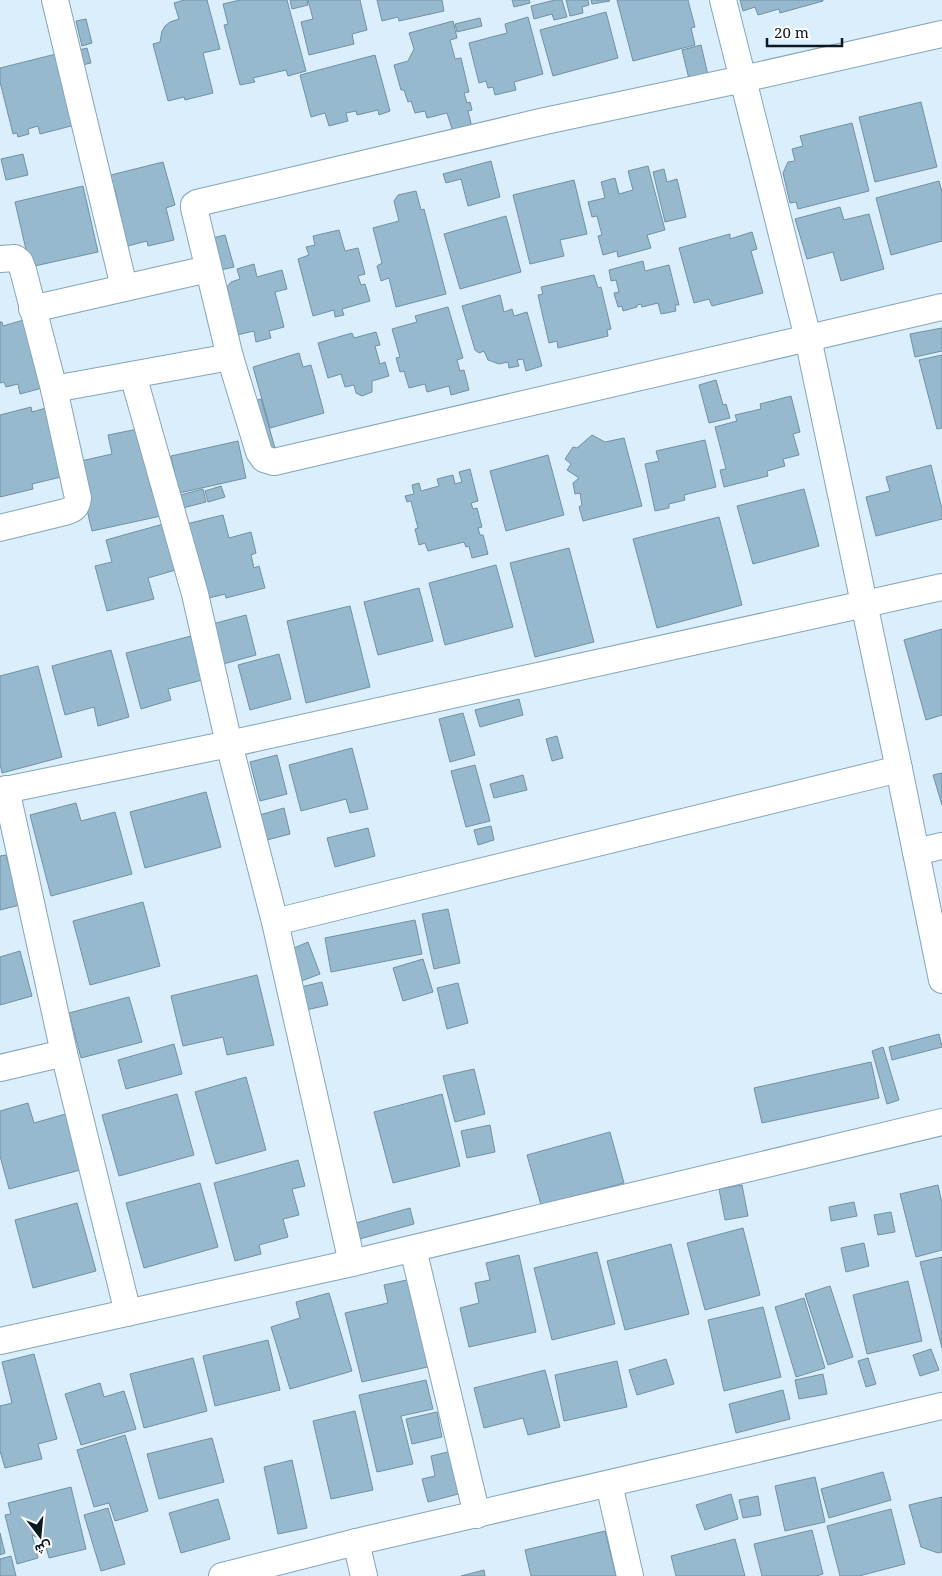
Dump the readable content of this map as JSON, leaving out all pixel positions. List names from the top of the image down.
{
  "scale_bar": "20 m",
  "north": "bottom"
}
